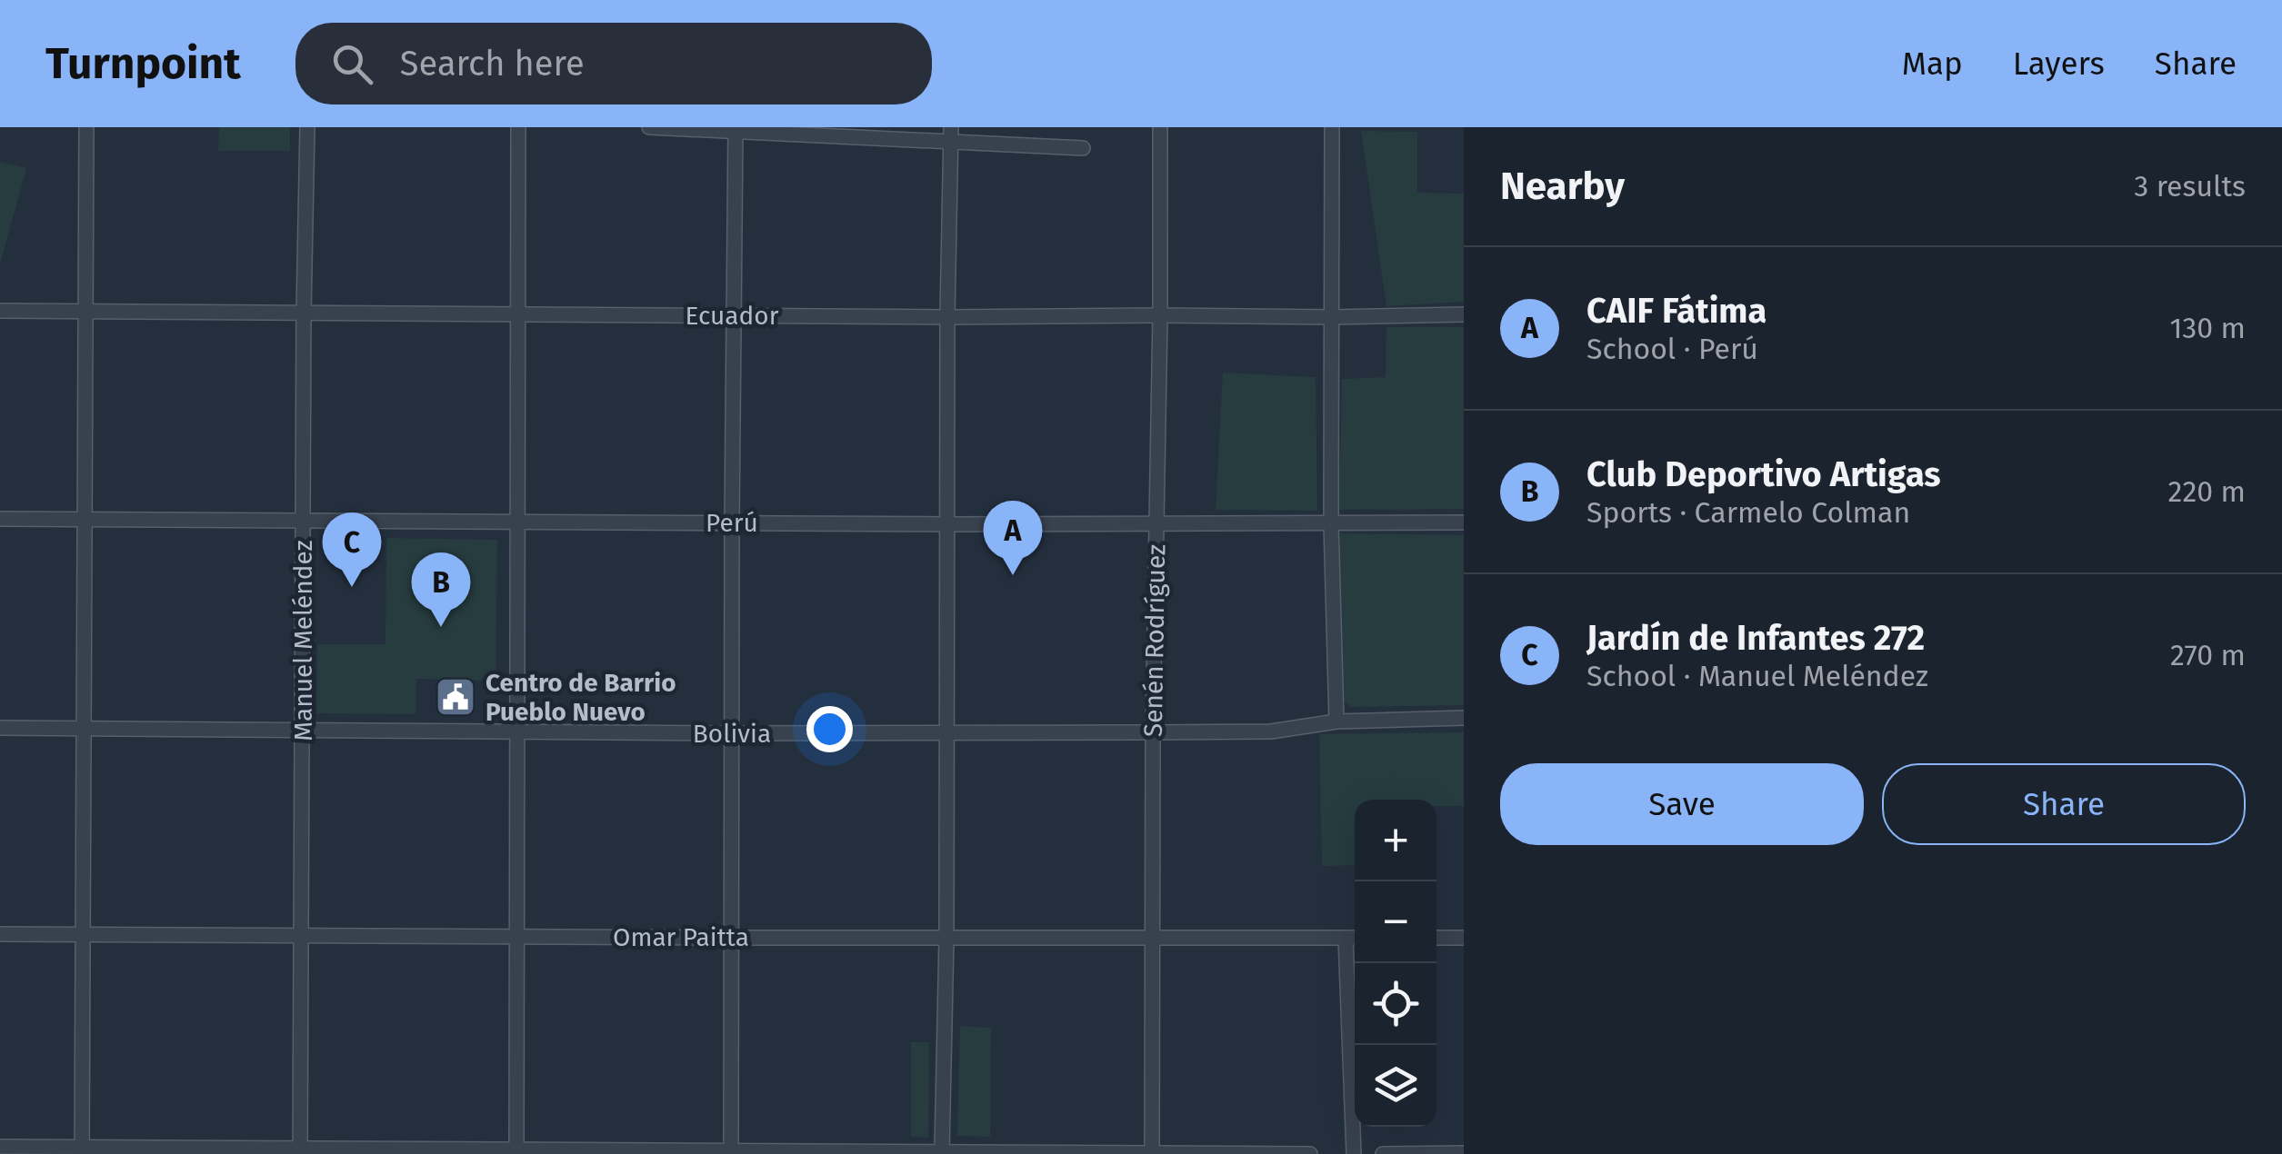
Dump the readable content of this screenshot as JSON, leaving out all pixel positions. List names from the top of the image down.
{
  "streets": {
    "street": [
      "Ecuador",
      "Perú",
      "Manuel Meléndez",
      "Senén Rodríguez",
      "Bolivia",
      "Omar Paitta"
    ]
  },
  "crossings": [
    ["Ecuador", "Manuel Meléndez"],
    ["Ecuador", "Senén Rodríguez"],
    ["Perú", "Manuel Meléndez"],
    ["Perú", "Senén Rodríguez"],
    ["Manuel Meléndez", "Bolivia"],
    ["Manuel Meléndez", "Omar Paitta"],
    ["Senén Rodríguez", "Bolivia"],
    ["Senén Rodríguez", "Omar Paitta"]
  ],
  "places": {
    "public building": ["Centro de Barrio Pueblo Nuevo"]
  },
  "page": {
    "header": "Turnpoint",
    "search": "Search here",
    "nav": ["Map", "Layers", "Share"],
    "heading": ["Nearby", "3 results"],
    "list": [
      {
        "mark": "A",
        "name": "CAIF Fátima",
        "note": "School · Perú",
        "value": "130 m"
      },
      {
        "mark": "B",
        "name": "Club Deportivo Artigas",
        "note": "Sports · Carmelo Colman",
        "value": "220 m"
      },
      {
        "mark": "C",
        "name": "Jardín de Infantes 272",
        "note": "School · Manuel Meléndez",
        "value": "270 m"
      }
    ],
    "pins": ["A", "C", "B"],
    "buttons": ["Save", "Share"],
    "map_buttons": ["+", "−"]
  }
}
